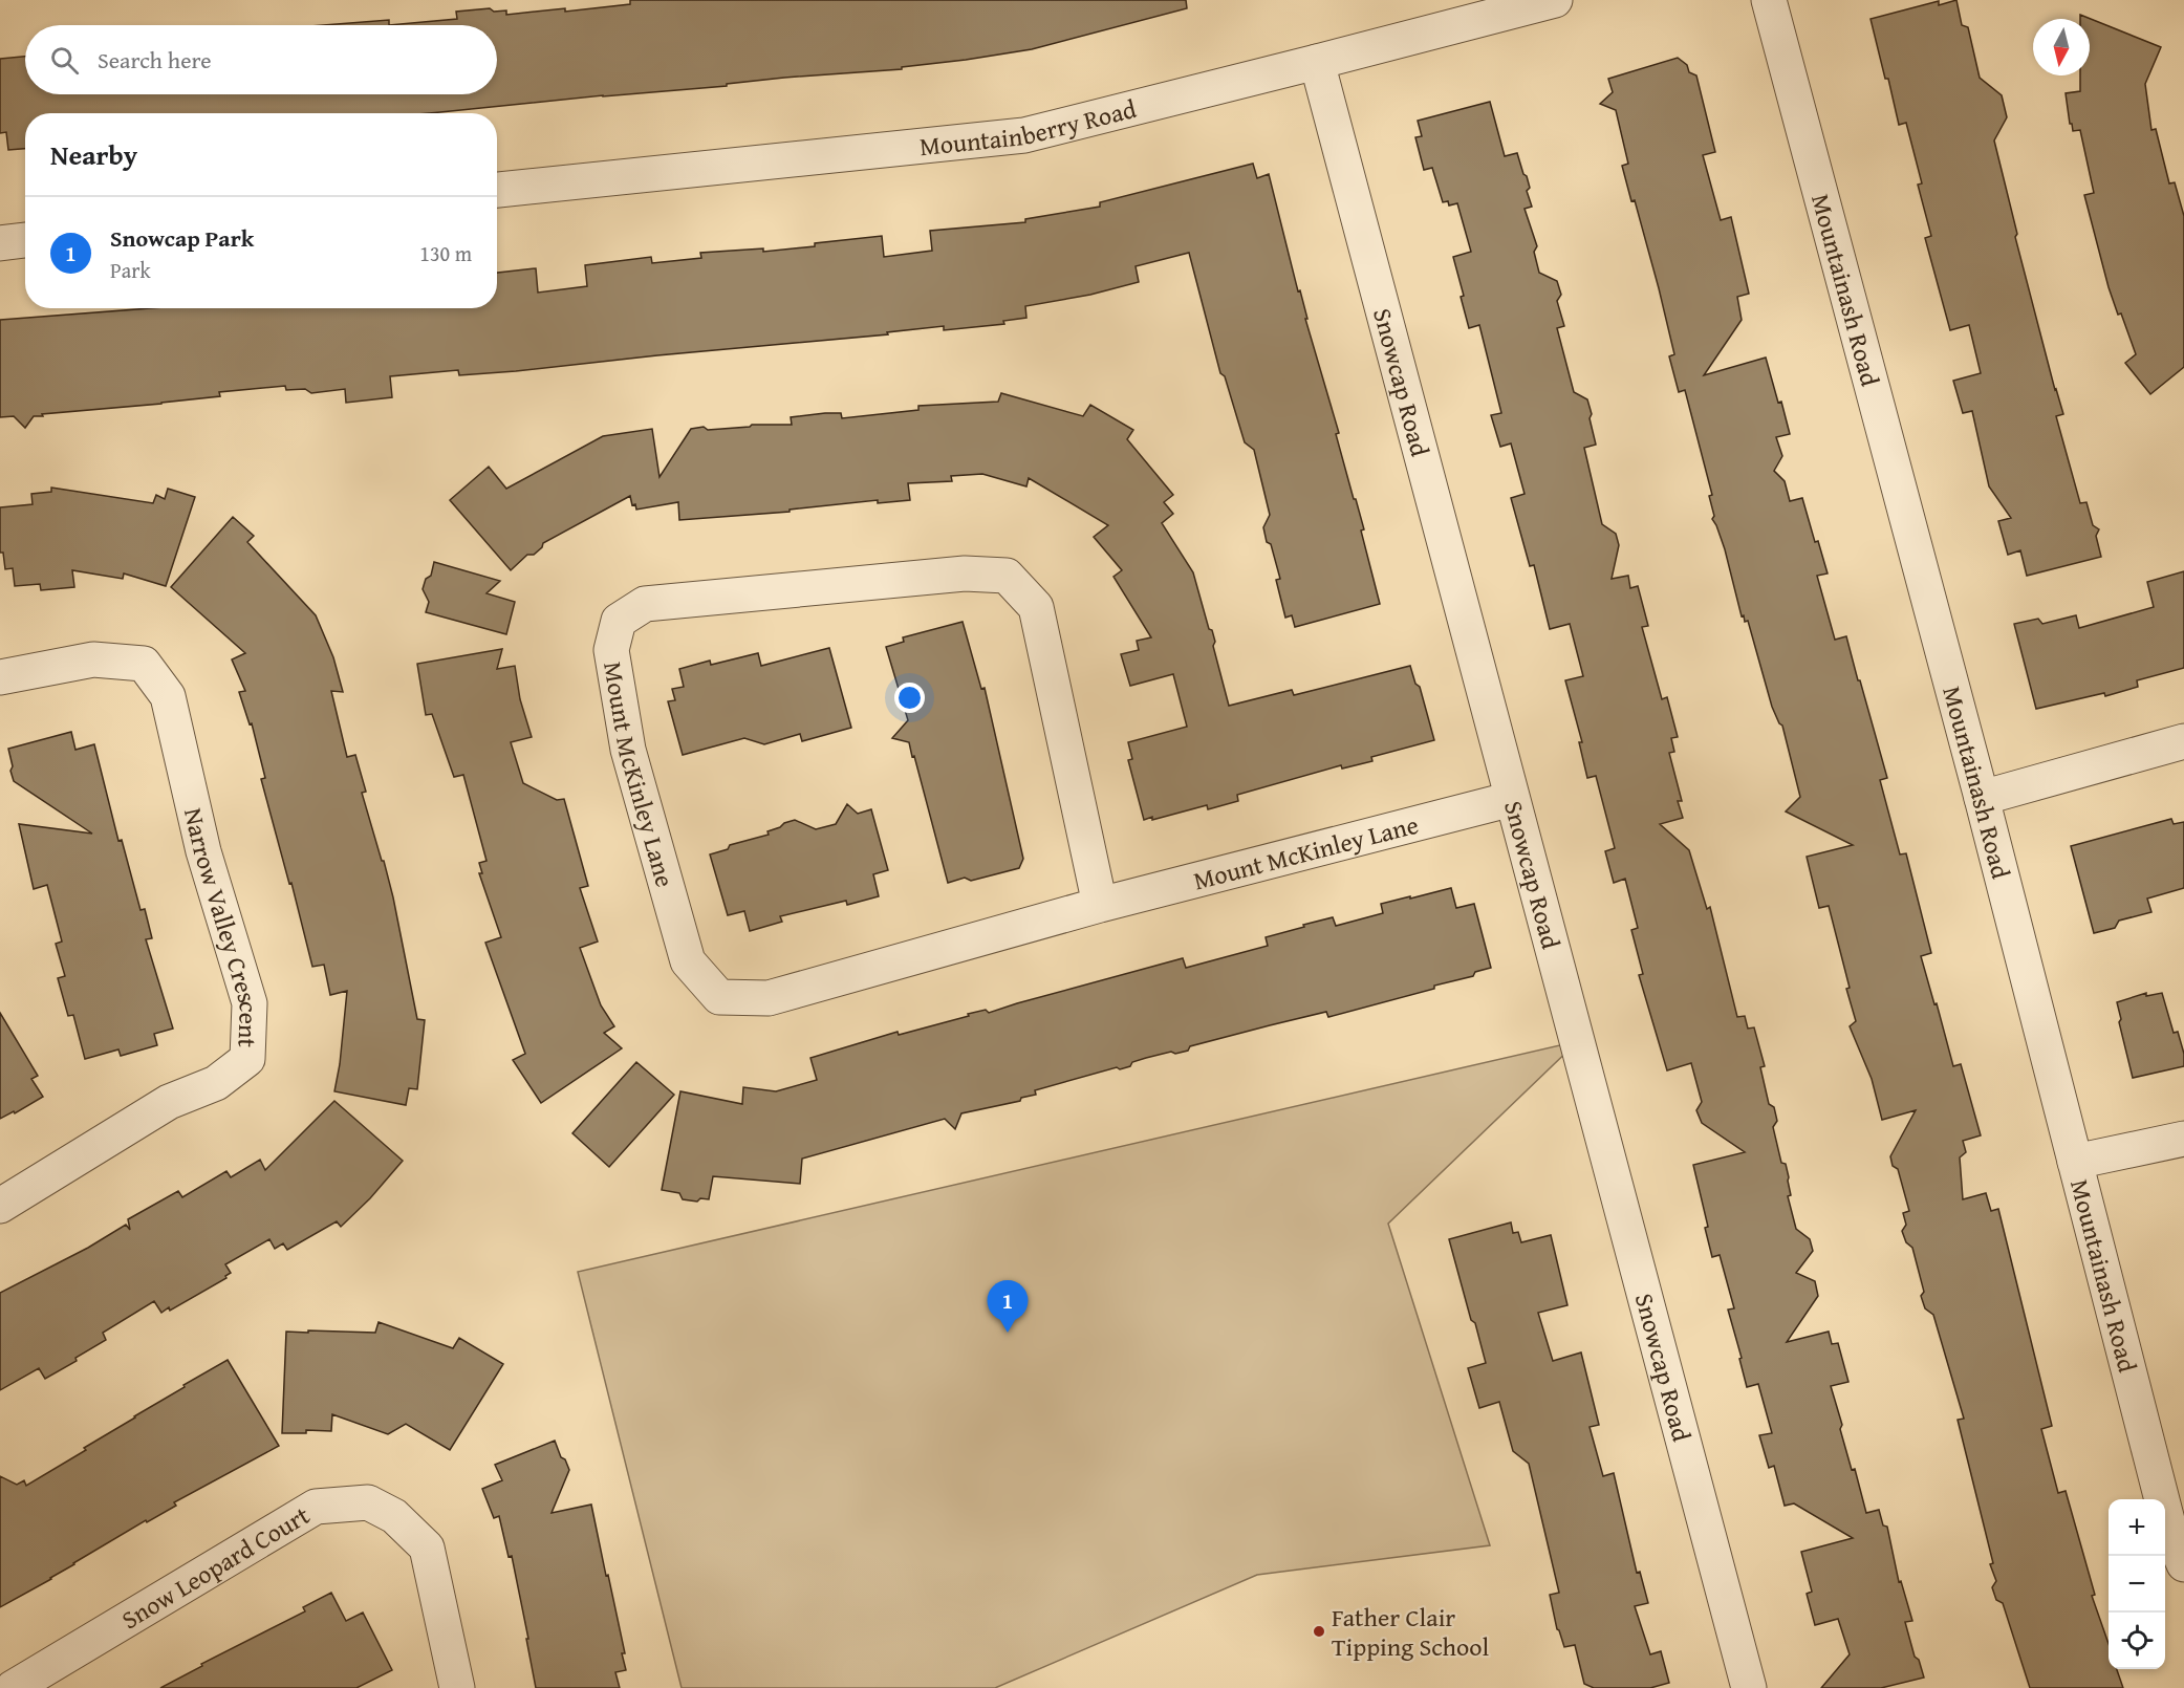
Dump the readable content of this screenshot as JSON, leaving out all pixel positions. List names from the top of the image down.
{
  "streets": {
    "street": [
      "Mountainberry Road",
      "Mountainash Road",
      "Snowcap Road",
      "Mount McKinley Lane",
      "Narrow Valley Crescent",
      "Snow Leopard Court"
    ]
  },
  "crossings": [
    ["Mountainberry Road", "Snowcap Road"],
    ["Snowcap Road", "Mount McKinley Lane"]
  ],
  "places": ["Father Clair Tipping School"],
  "north": "bottom",
  "page": {
    "search": "Search here",
    "heading": "Nearby",
    "list": [
      {
        "mark": "1",
        "name": "Snowcap Park",
        "note": "Park",
        "value": "130 m"
      }
    ],
    "pins": "1",
    "map_buttons": ["+", "−"]
  }
}
